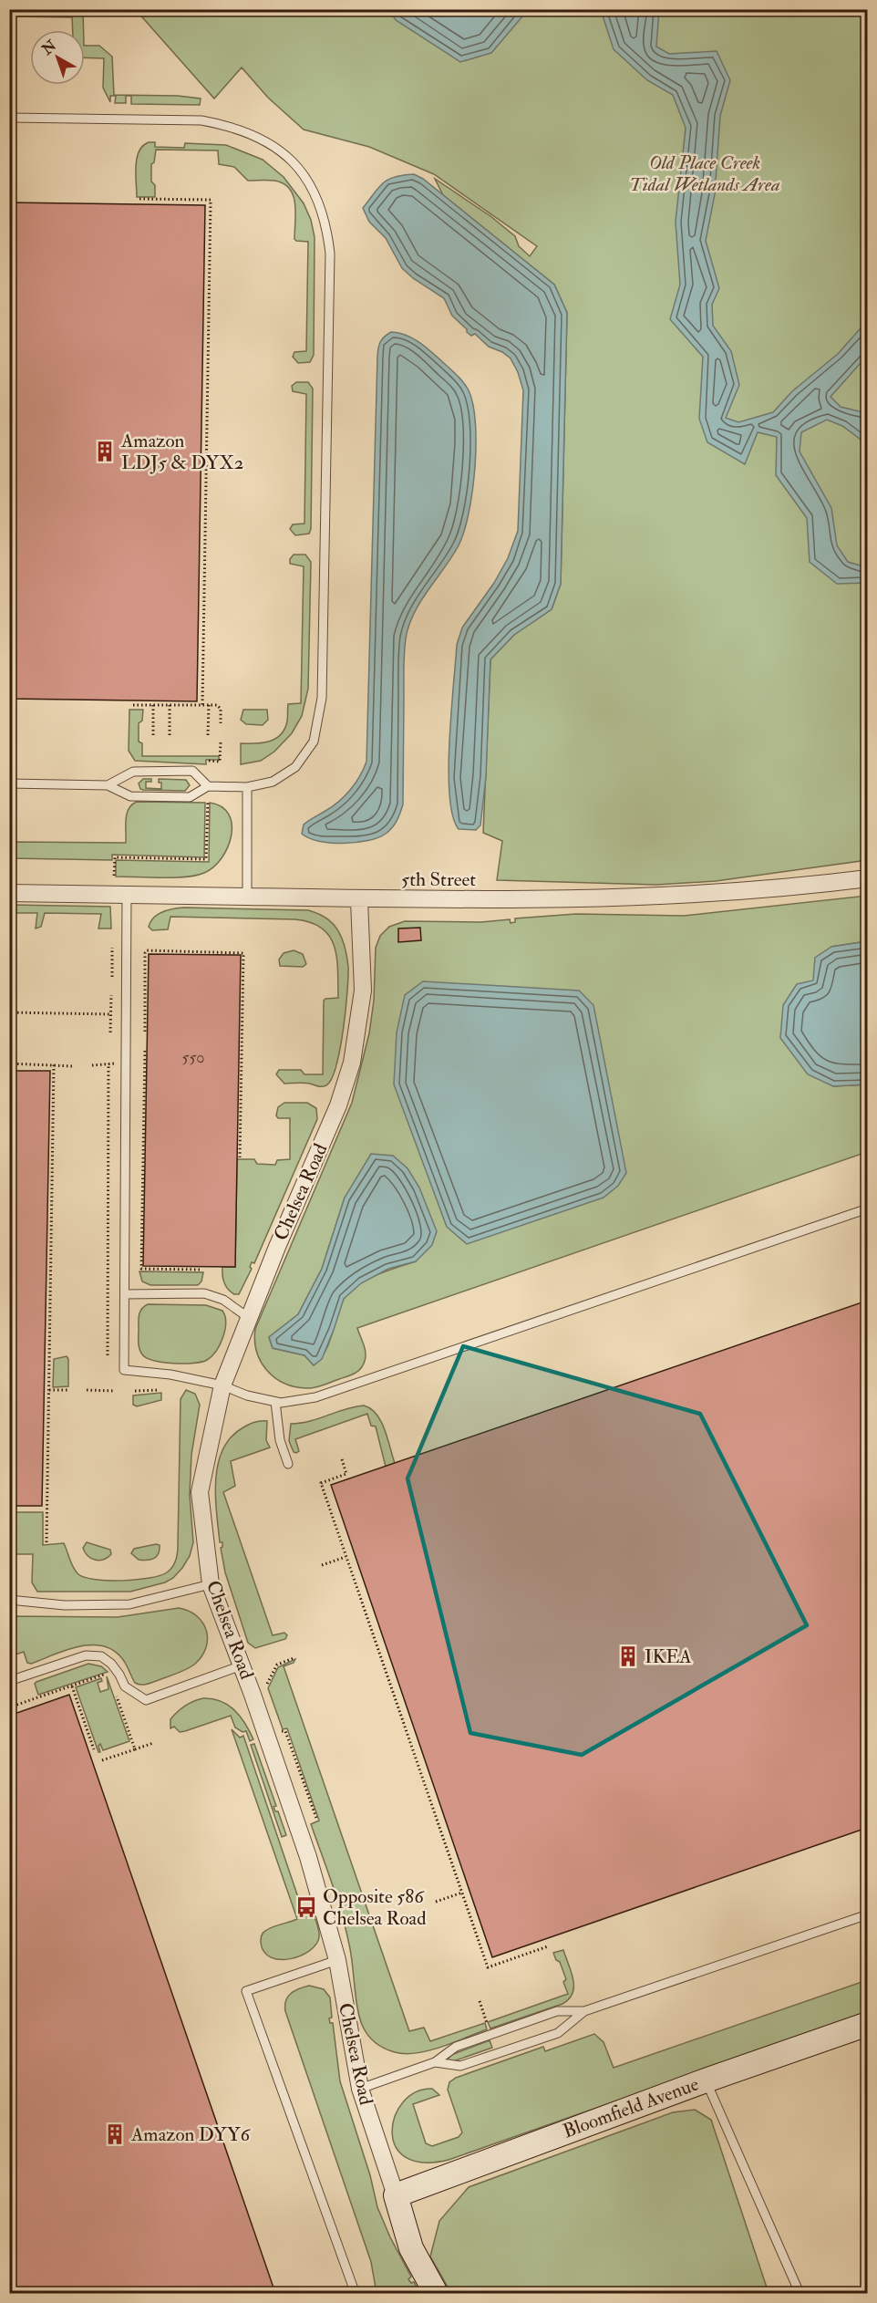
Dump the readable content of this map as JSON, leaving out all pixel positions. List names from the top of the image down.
{
  "streets": {
    "street": ["5th Street", "Chelsea Road", "Bloomfield Avenue"]
  },
  "crossings": [
    ["5th Street", "Chelsea Road"],
    ["Chelsea Road", "Bloomfield Avenue"]
  ],
  "parks": ["Old Place Creek Tidal Wetlands Area"],
  "places": {
    "building": ["Amazon LDJ5 & DYX2", "IKEA", "Amazon DYY6"],
    "bus stop": ["Opposite 586 Chelsea Road"]
  },
  "house_numbers": ["550"],
  "north": "top left"
}
